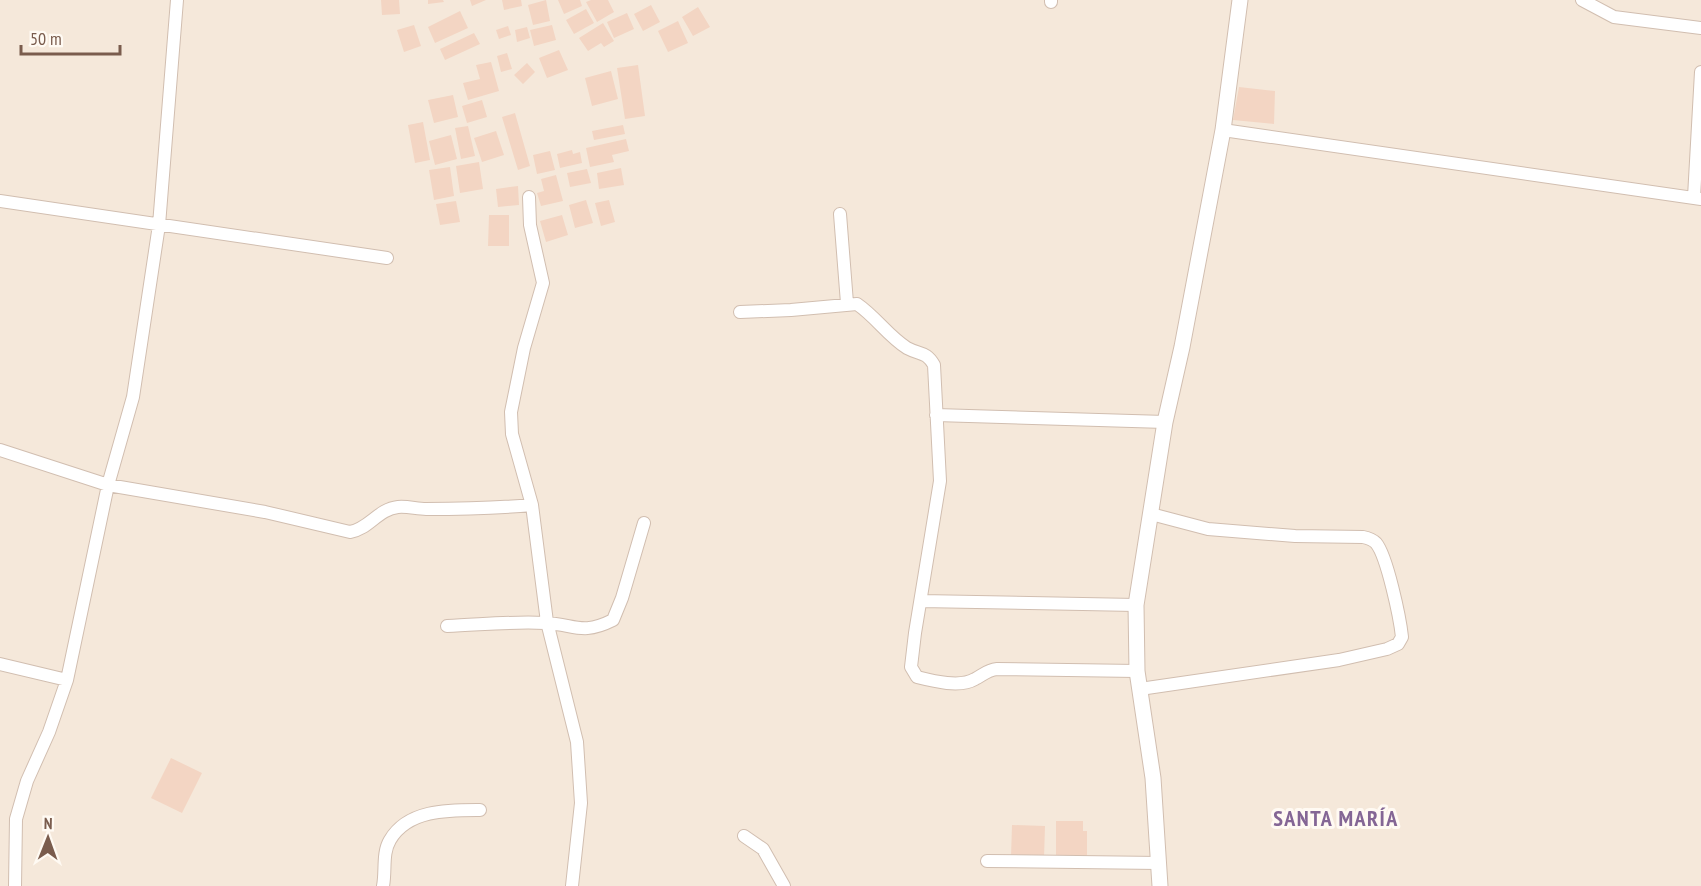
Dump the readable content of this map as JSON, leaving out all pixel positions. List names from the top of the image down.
{
  "districts": ["SANTA MARÍA"],
  "scale_bar": "50 m",
  "north": "top"
}
